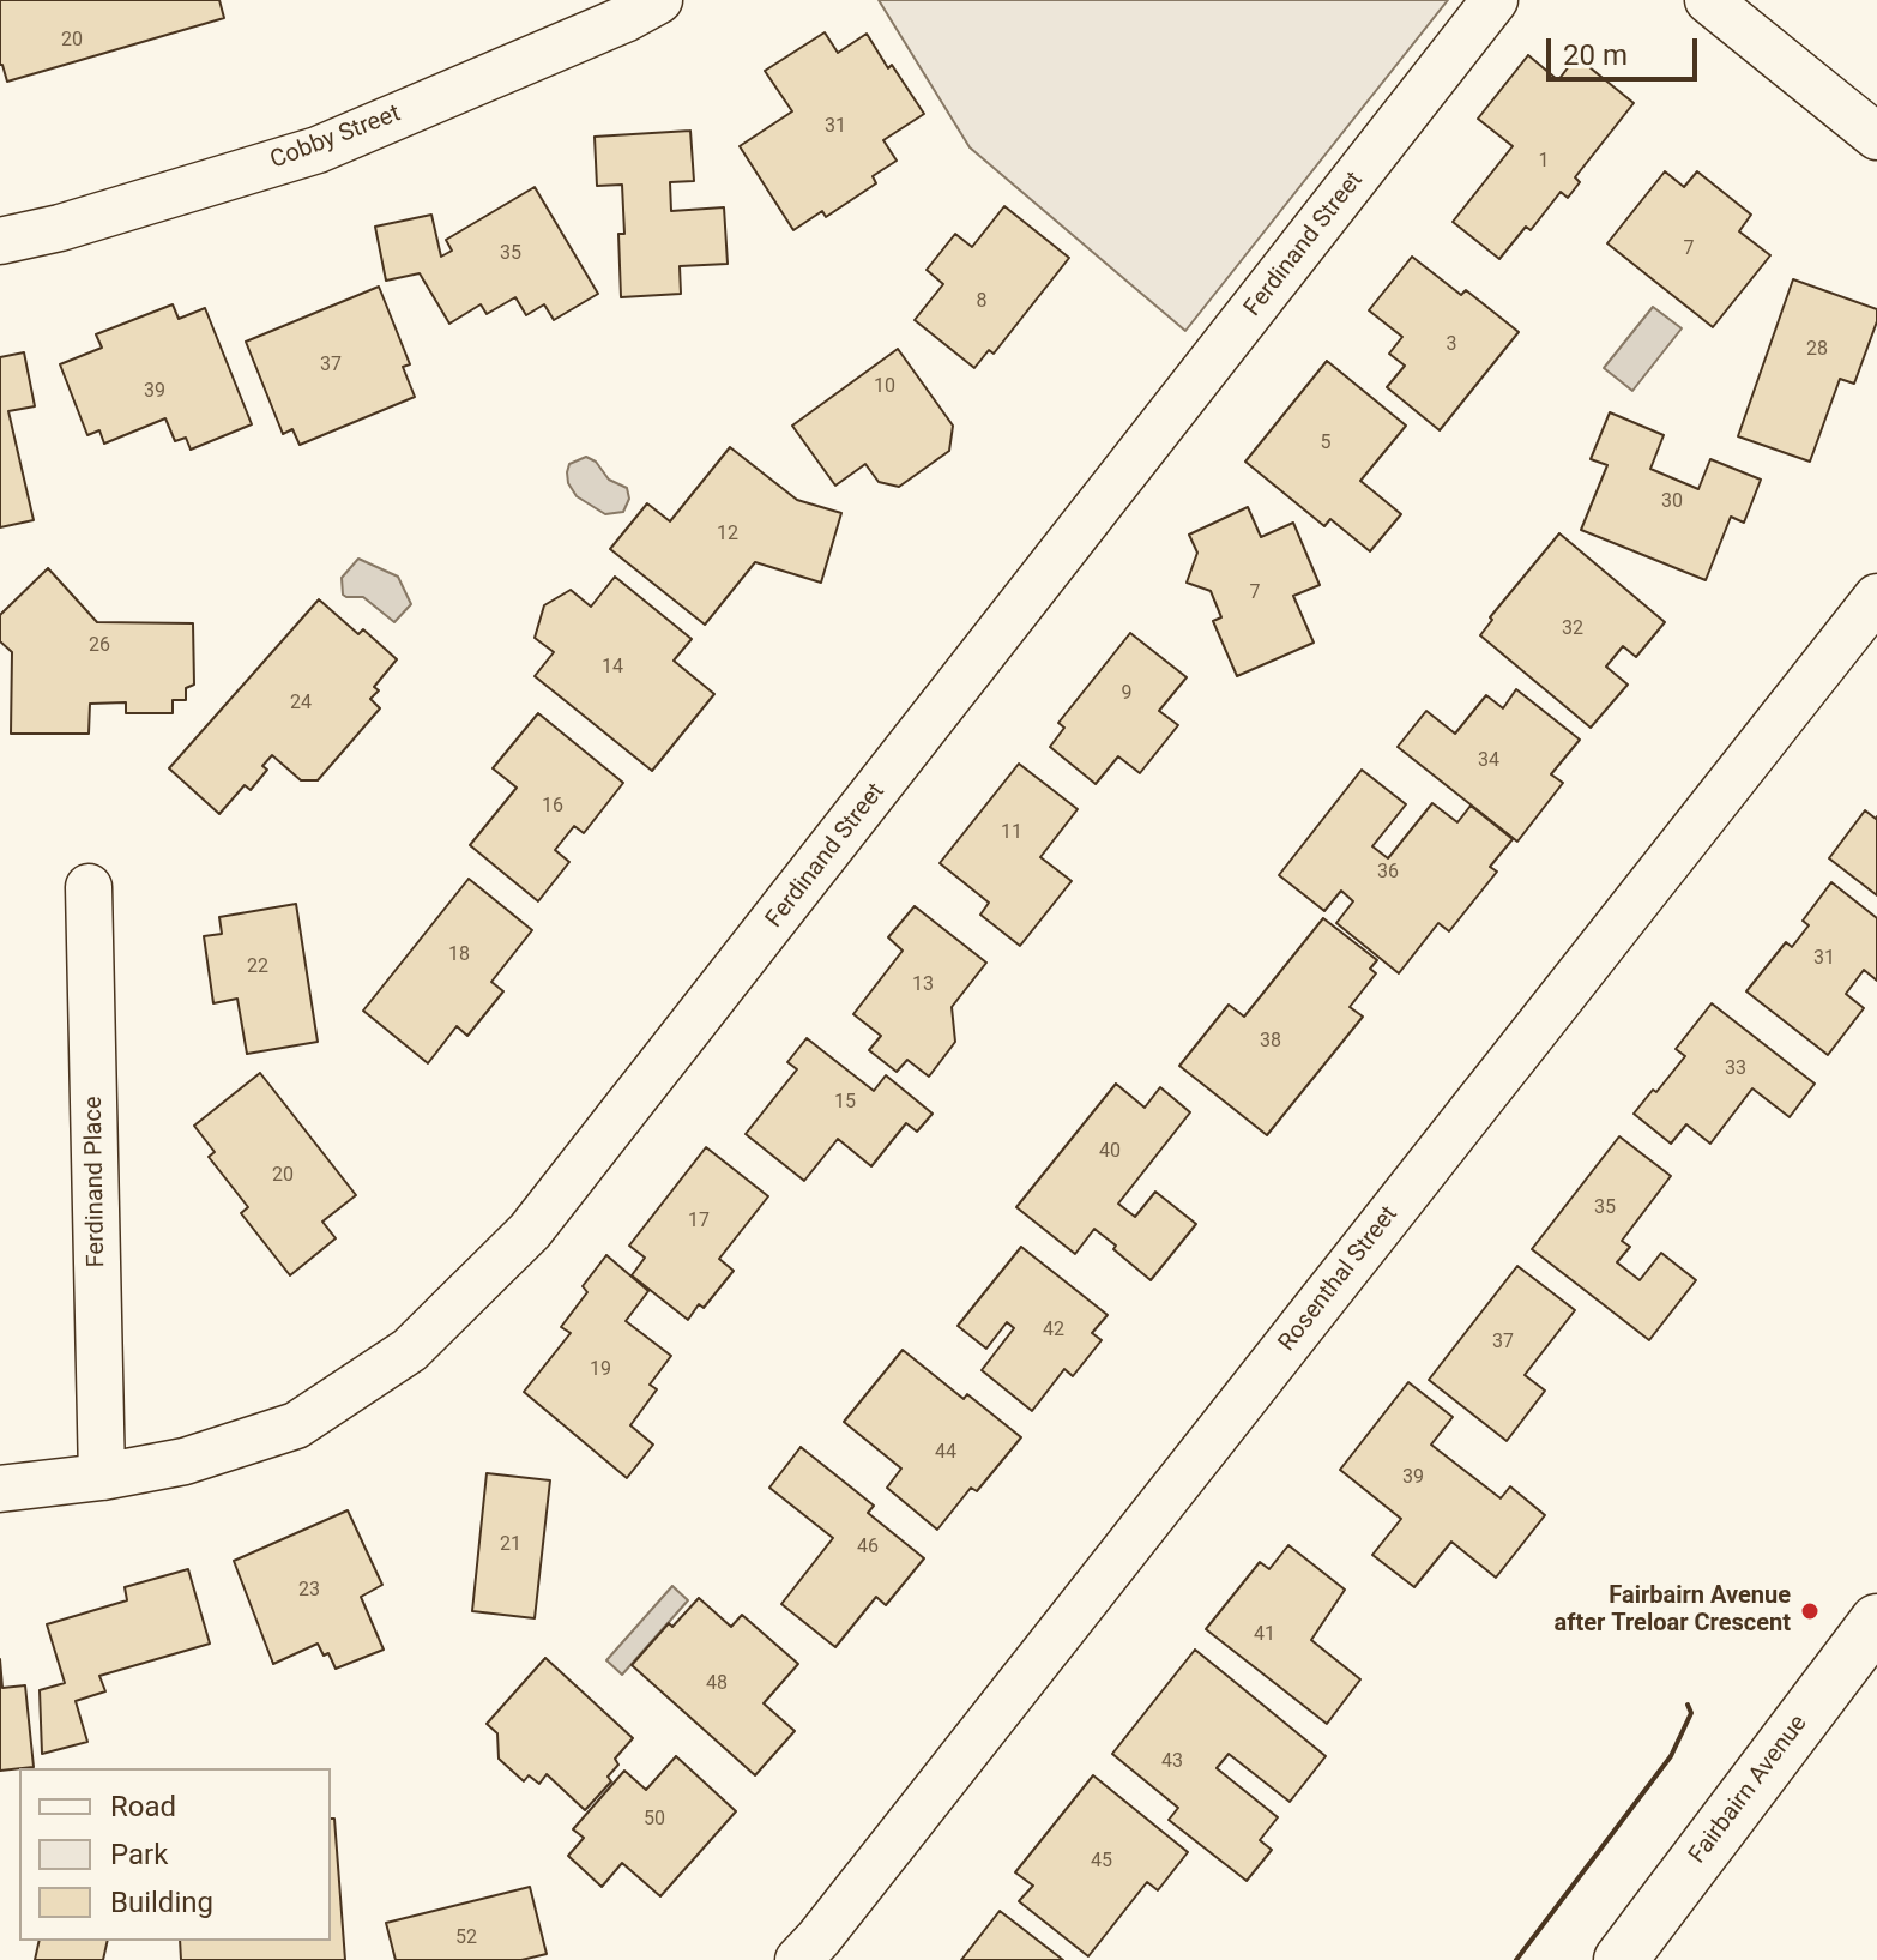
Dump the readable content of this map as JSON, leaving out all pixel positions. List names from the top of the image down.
{
  "streets": {
    "main road": ["Fairbairn Avenue"],
    "street": [
      "Cobby Street",
      "Ferdinand Street",
      "Ferdinand Place",
      "Rosenthal Street"
    ]
  },
  "crossings": [
    ["Ferdinand Street", "Ferdinand Place"]
  ],
  "places": ["Fairbairn Avenue after Treloar Crescent"],
  "house_numbers": [
    "20",
    "31",
    "1",
    "7",
    "35",
    "8",
    "3",
    "28",
    "37",
    "10",
    "39",
    "5",
    "30",
    "12",
    "7",
    "32",
    "26",
    "14",
    "9",
    "24",
    "34",
    "16",
    "11",
    "36",
    "18",
    "31",
    "22",
    "13",
    "38",
    "33",
    "15",
    "40",
    "20",
    "35",
    "17",
    "42",
    "37",
    "19",
    "44",
    "39",
    "21",
    "46",
    "23",
    "41",
    "48",
    "43",
    "50",
    "45",
    "52"
  ],
  "legend": ["Road", "Park", "Building"],
  "scale_bar": "20 m"
}
